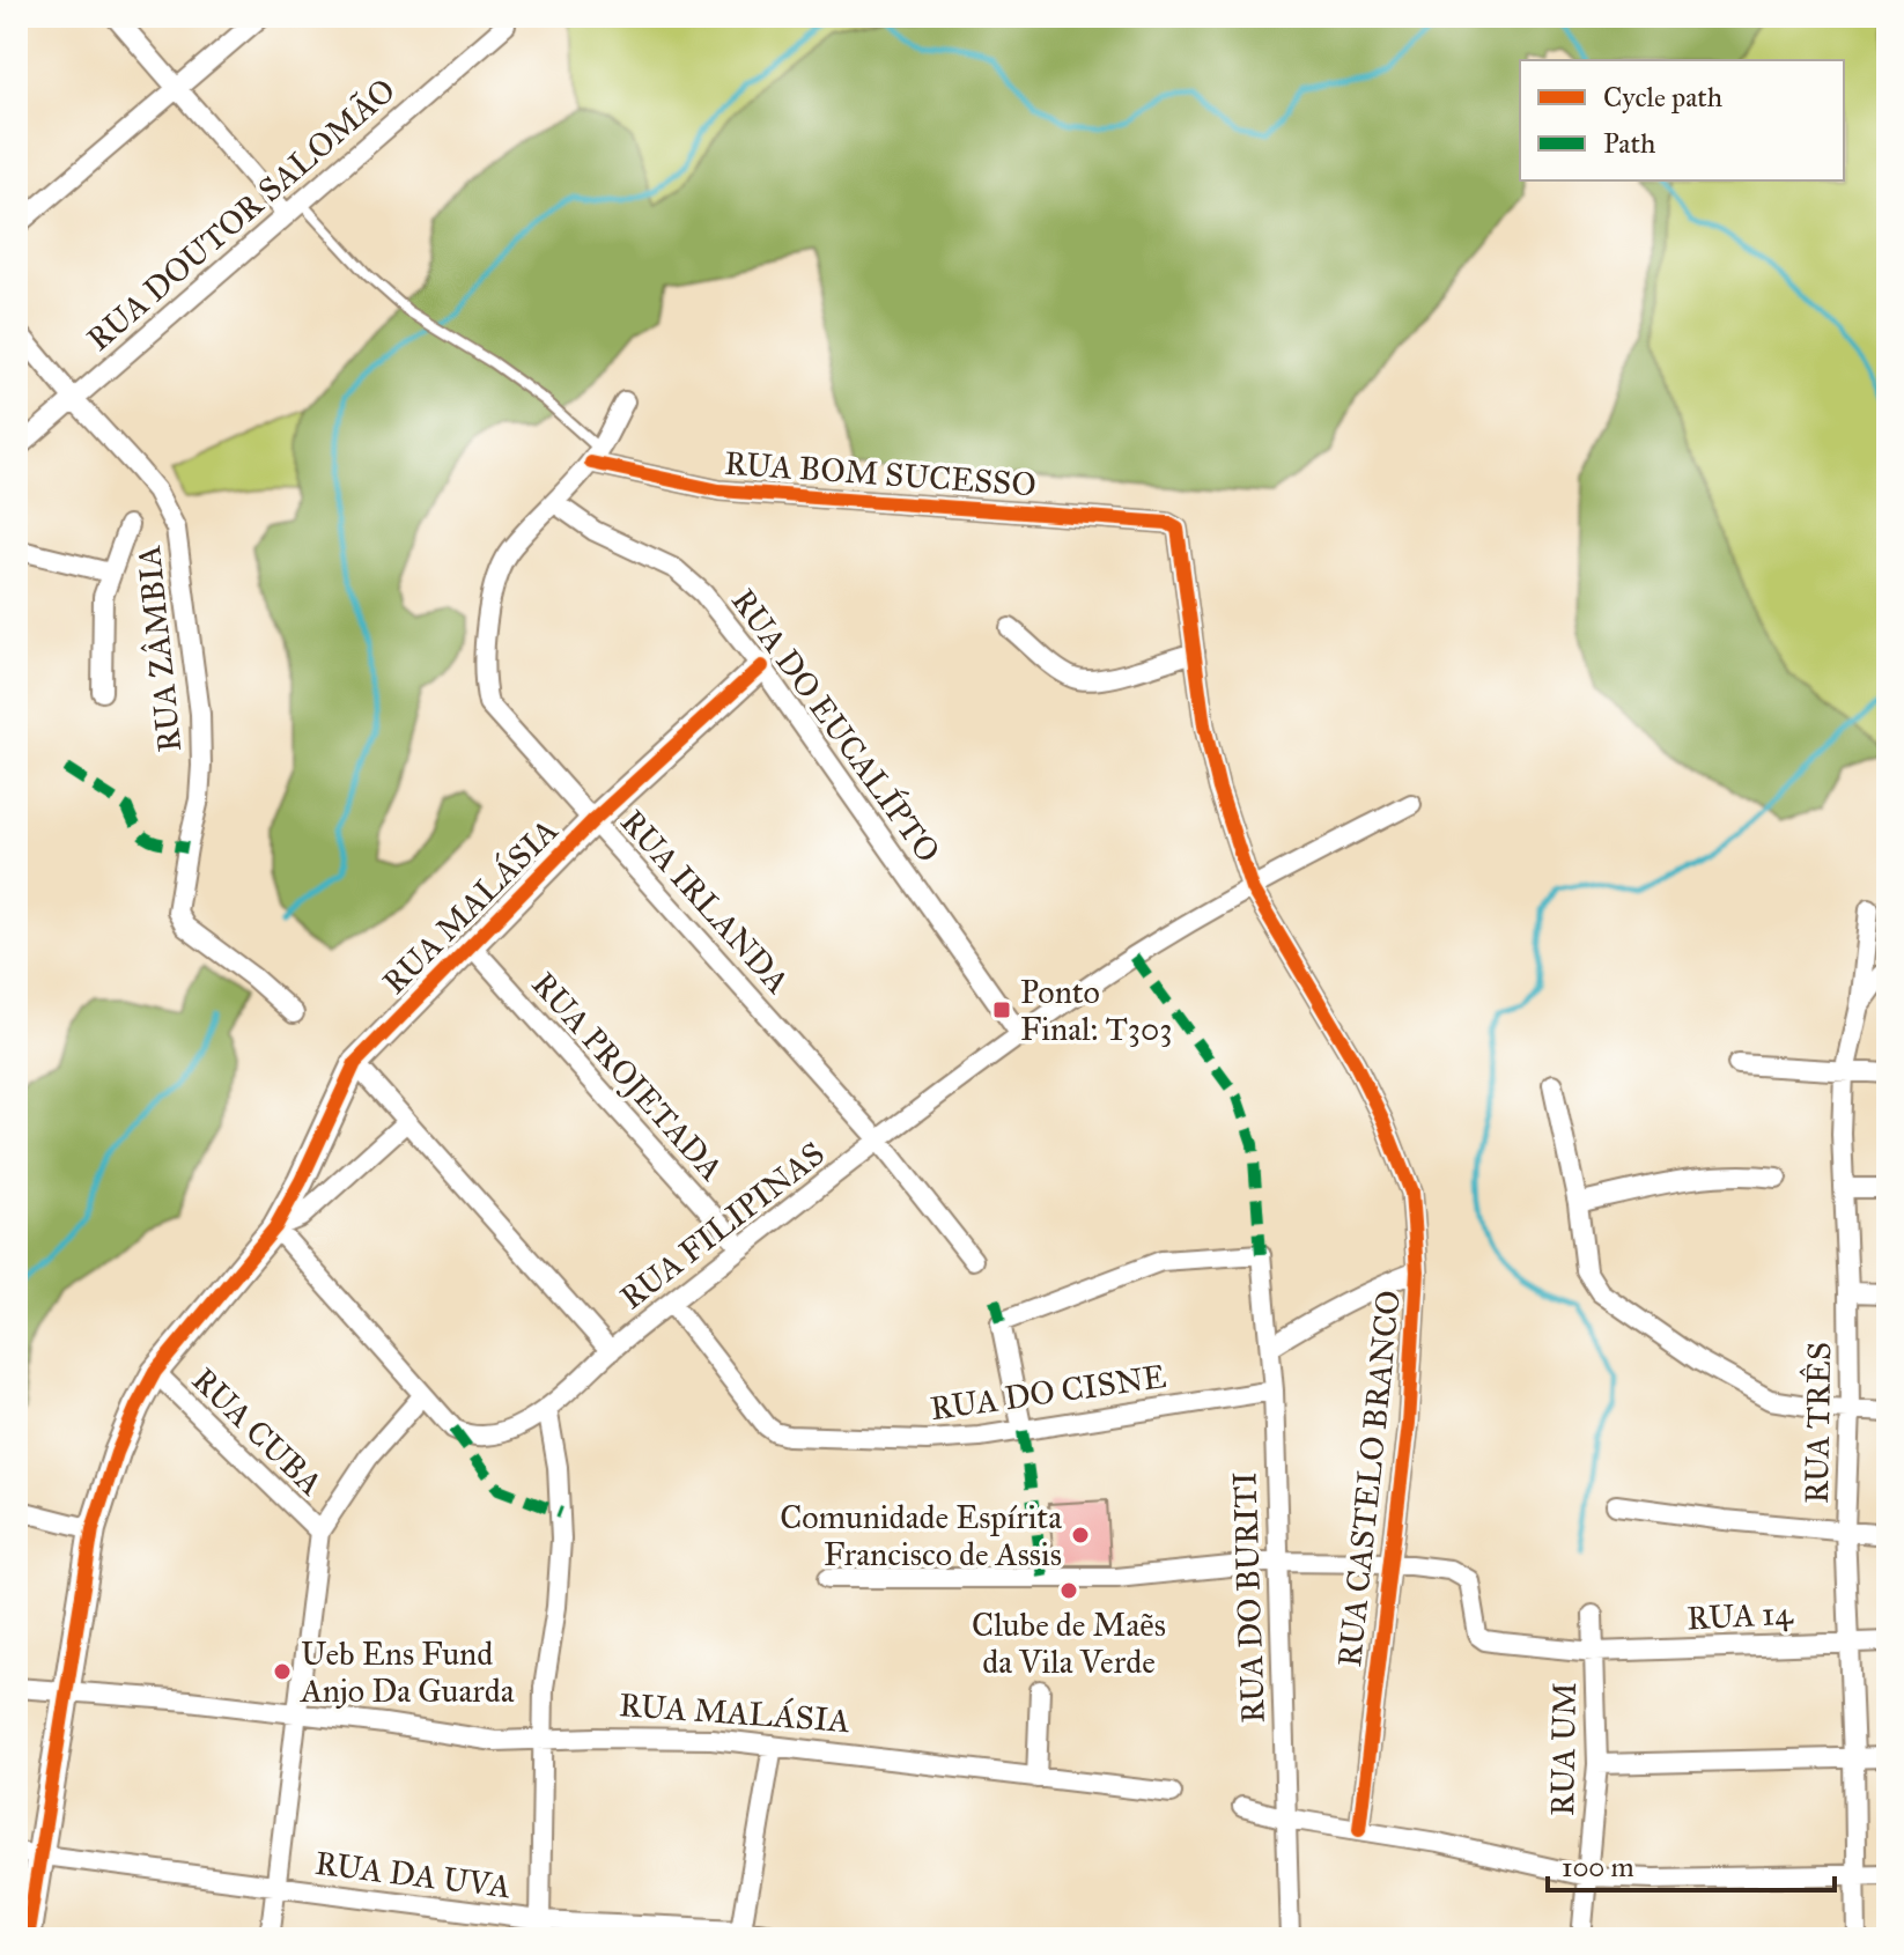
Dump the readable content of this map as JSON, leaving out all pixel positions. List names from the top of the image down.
{
  "streets": {
    "street": [
      "RUA DOUTOR SALOMÃO",
      "RUA BOM SUCESSO",
      "RUA ZÂMBIA",
      "RUA DO EUCALÍPTO",
      "RUA IRLANDA",
      "RUA MALÁSIA",
      "RUA PROJETADA",
      "RUA FILIPINAS",
      "RUA DO CISNE",
      "RUA TRÊS",
      "RUA CUBA",
      "RUA CASTELO BRANCO",
      "RUA DO BURITI",
      "RUA 14",
      "RUA UM",
      "RUA DA UVA"
    ]
  },
  "crossings": [
    ["RUA DOUTOR SALOMÃO", "RUA ZÂMBIA"],
    ["RUA BOM SUCESSO", "RUA CASTELO BRANCO"],
    ["RUA DO EUCALÍPTO", "RUA IRLANDA"],
    ["RUA DO EUCALÍPTO", "RUA MALÁSIA"],
    ["RUA DO EUCALÍPTO", "RUA FILIPINAS"],
    ["RUA IRLANDA", "RUA MALÁSIA"],
    ["RUA IRLANDA", "RUA FILIPINAS"],
    ["RUA MALÁSIA", "RUA PROJETADA"],
    ["RUA MALÁSIA", "RUA CUBA"],
    ["RUA MALÁSIA", "RUA DA UVA"],
    ["RUA PROJETADA", "RUA FILIPINAS"],
    ["RUA FILIPINAS", "RUA DO CISNE"],
    ["RUA FILIPINAS", "RUA CASTELO BRANCO"],
    ["RUA DO CISNE", "RUA DO BURITI"],
    ["RUA TRÊS", "RUA 14"],
    ["RUA CASTELO BRANCO", "RUA 14"],
    ["RUA 14", "RUA UM"]
  ],
  "places": {
    "transit": ["Ponto Final: T303"],
    "other": ["Comunidade Espírita Francisco de Assis", "Clube de Maẽs da Vila Verde", "Ueb Ens Fund Anjo Da Guarda"]
  },
  "legend": ["Cycle path", "Path"],
  "scale_bar": "100 m"
}
